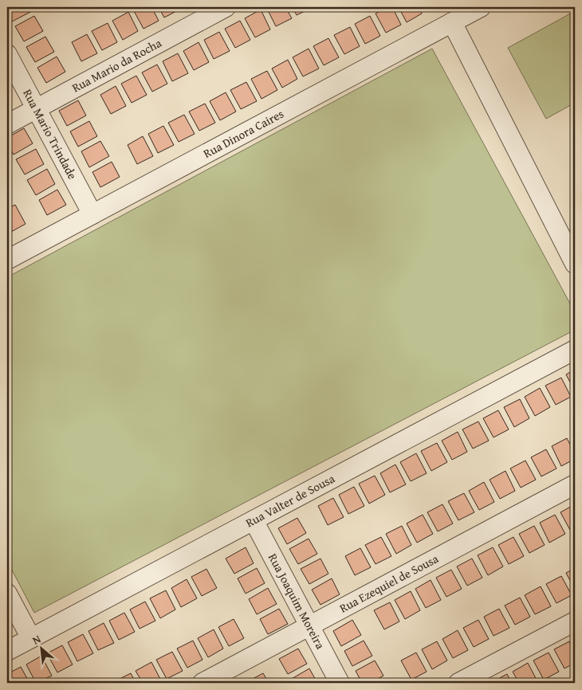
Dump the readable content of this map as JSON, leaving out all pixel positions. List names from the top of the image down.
{
  "streets": {
    "street": [
      "Rua Mario da Rocha",
      "Rua Dinora Caires",
      "Rua Mario Trindade",
      "Rua Valter de Sousa",
      "Rua Ezequiel de Sousa",
      "Rua Joaquim Moreira"
    ]
  },
  "crossings": [
    ["Rua Mario da Rocha", "Rua Mario Trindade"],
    ["Rua Dinora Caires", "Rua Mario Trindade"],
    ["Rua Valter de Sousa", "Rua Joaquim Moreira"],
    ["Rua Ezequiel de Sousa", "Rua Joaquim Moreira"]
  ],
  "north": "top left"
}
